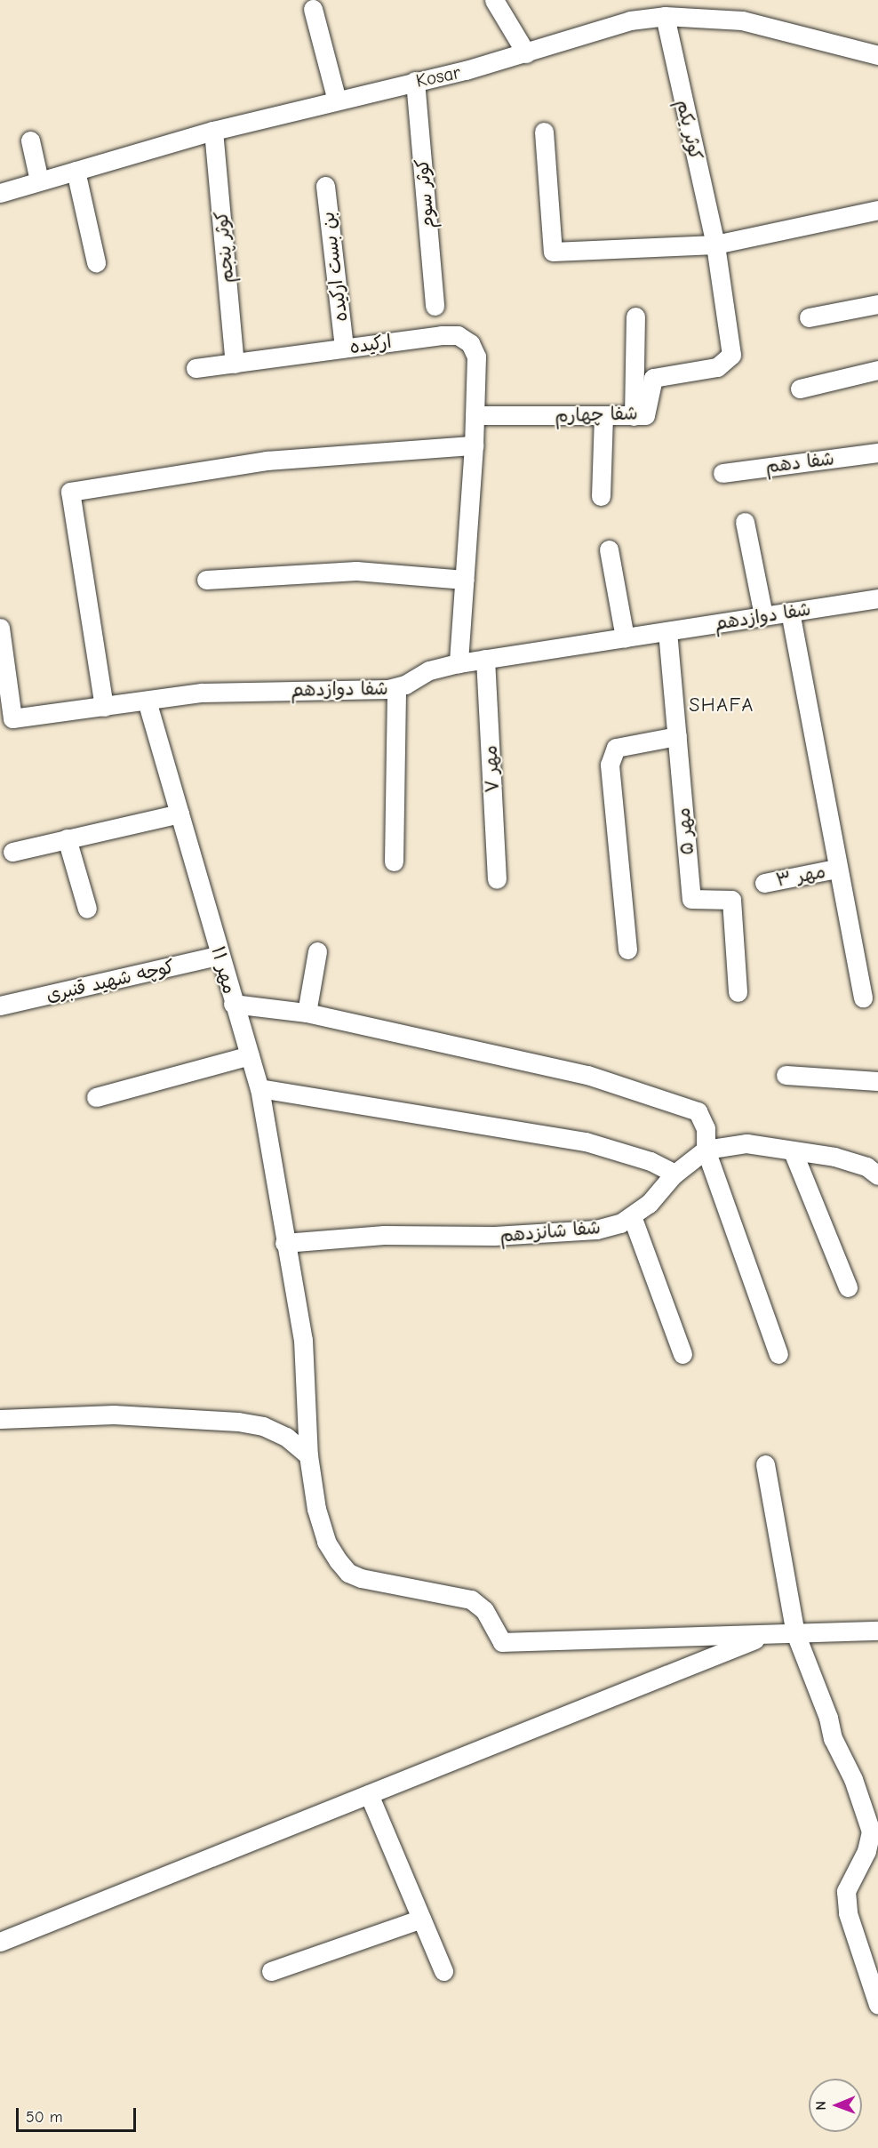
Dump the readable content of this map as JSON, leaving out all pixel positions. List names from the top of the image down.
{
  "streets": {
    "street": [
      "Kosar",
      "کوثر یکم",
      "کوثر سوم",
      "کوثر پنجم",
      "بن بست ارکیده",
      "ارکیده",
      "شفا چهارم",
      "شفا دهم",
      "شفا دوازدهم",
      "مهر ۷",
      "مهر ۵",
      "مهر ۳",
      "مهر ۱۱",
      "کوچه شهید قنبری",
      "شفا شانزدهم"
    ]
  },
  "crossings": [
    ["Kosar", "کوثر یکم"],
    ["Kosar", "کوثر سوم"],
    ["Kosar", "کوثر پنجم"],
    ["کوثر یکم", "شفا چهارم"],
    ["کوثر پنجم", "ارکیده"],
    ["بن بست ارکیده", "ارکیده"],
    ["ارکیده", "شفا چهارم"],
    ["ارکیده", "شفا دوازدهم"],
    ["شفا دوازدهم", "مهر ۷"],
    ["شفا دوازدهم", "مهر ۵"],
    ["شفا دوازدهم", "مهر ۱۱"],
    ["مهر ۱۱", "کوچه شهید قنبری"],
    ["مهر ۱۱", "شفا شانزدهم"]
  ],
  "districts": ["SHAFA"],
  "scale_bar": "50 m",
  "north": "left"
}
